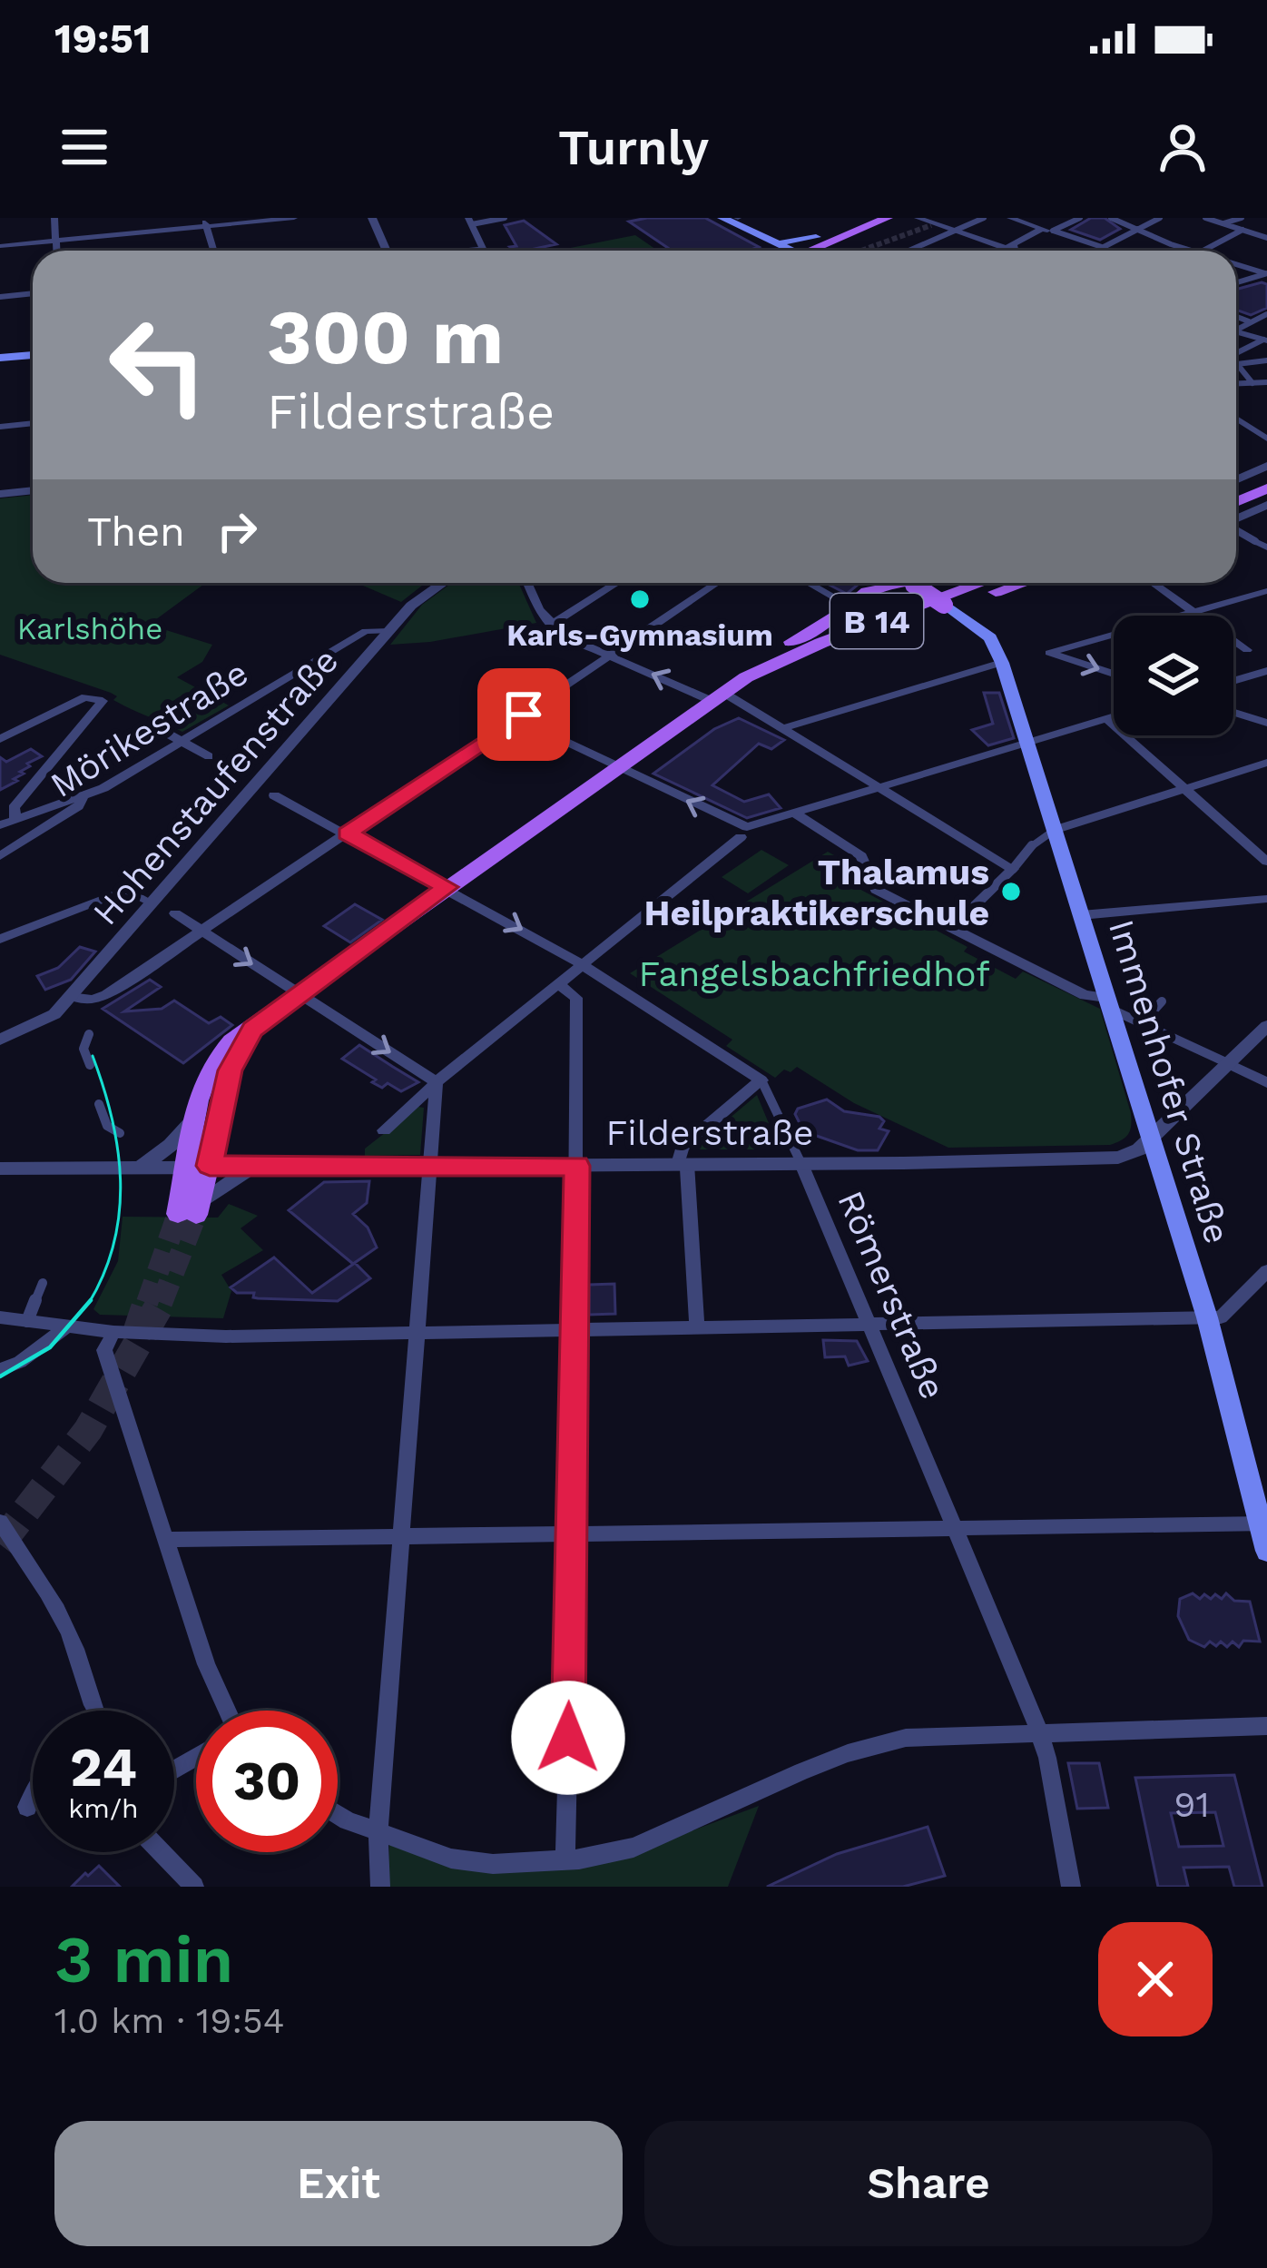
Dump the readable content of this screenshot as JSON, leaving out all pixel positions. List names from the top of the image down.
{
  "streets": {
    "main road": ["B 14", "Immenhofer Straße"],
    "street": [
      "Mörikestraße",
      "Hohenstaufenstraße",
      "Filderstraße",
      "Römerstraße"
    ]
  },
  "crossings": [
    ["B 14", "Filderstraße"],
    ["Mörikestraße", "Hohenstaufenstraße"],
    ["Immenhofer Straße", "Filderstraße"],
    ["Filderstraße", "Römerstraße"]
  ],
  "parks": ["Karlshöhe", "Fangelsbachfriedhof"],
  "places": ["Karls-Gymnasium", "Thalamus Heilpraktikerschule"],
  "house_numbers": ["91"],
  "page": {
    "status": "19:51",
    "header": "Turnly",
    "turn": ["300 m", "Filderstraße"],
    "then": "Then",
    "speed": "24 km/h",
    "limit": "30",
    "heading": ["3 min", "1.0 km · 19:54"],
    "buttons": ["Exit", "Share"]
  }
}
